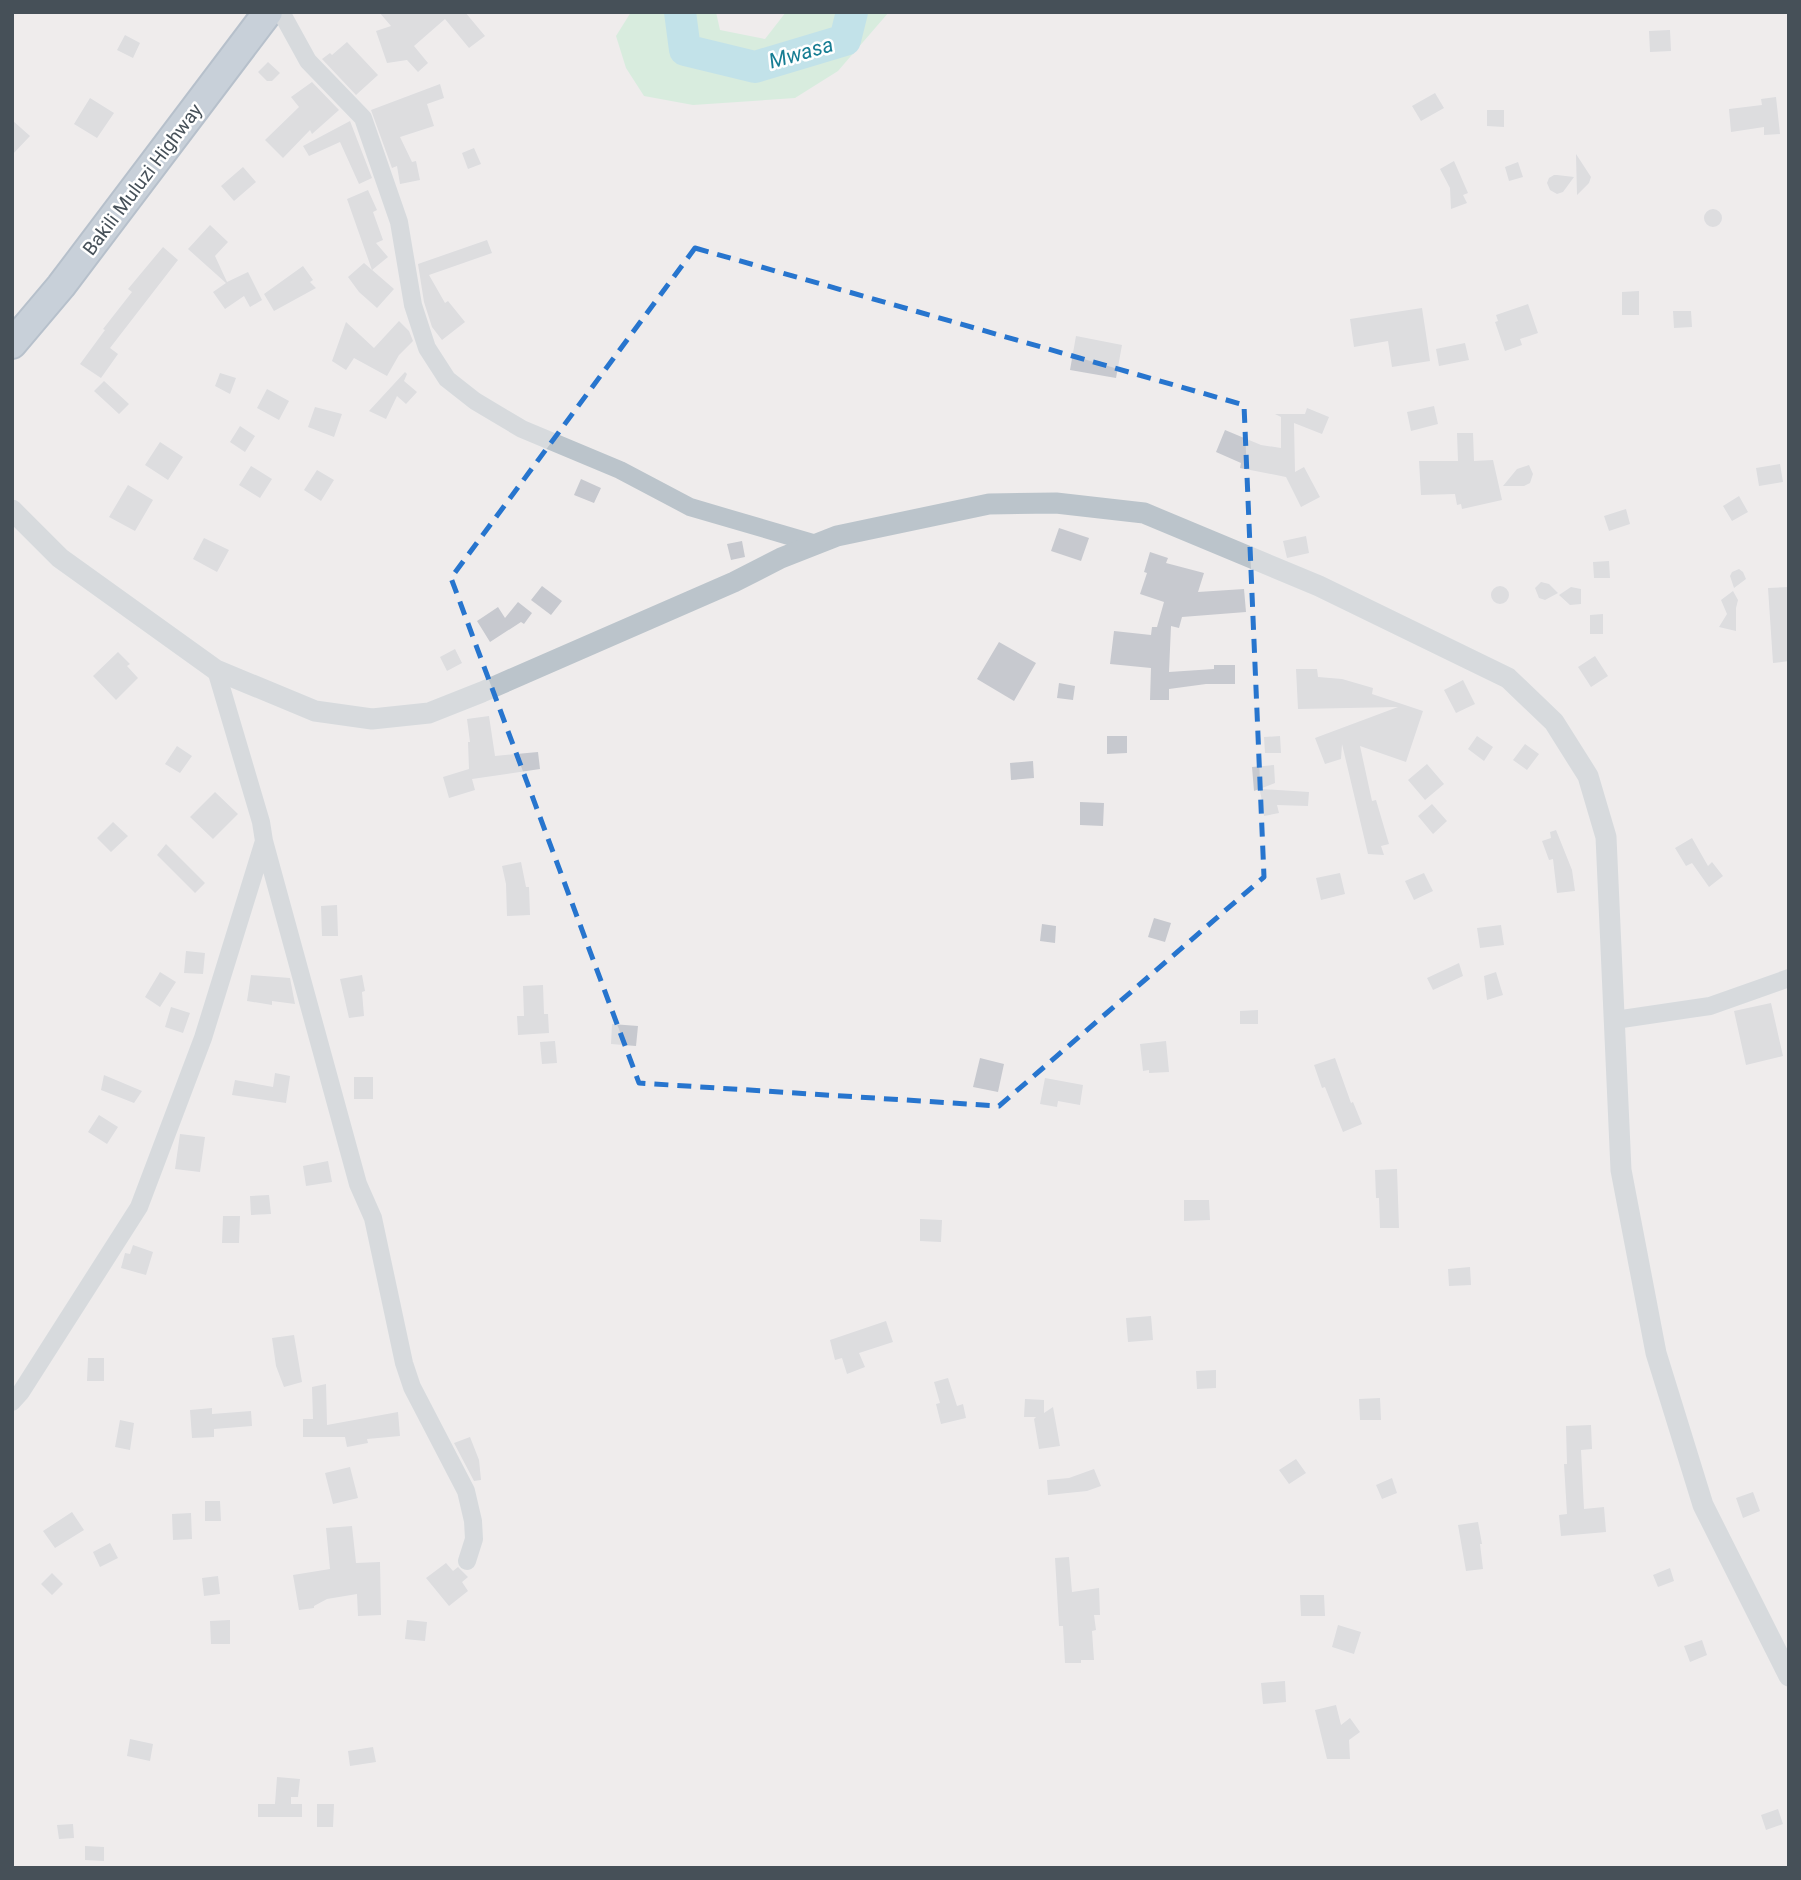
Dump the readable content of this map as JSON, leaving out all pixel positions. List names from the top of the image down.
{
  "streets": {
    "highway": ["Bakili Muluzi Highway"]
  },
  "water": ["Mwasa"]
}
